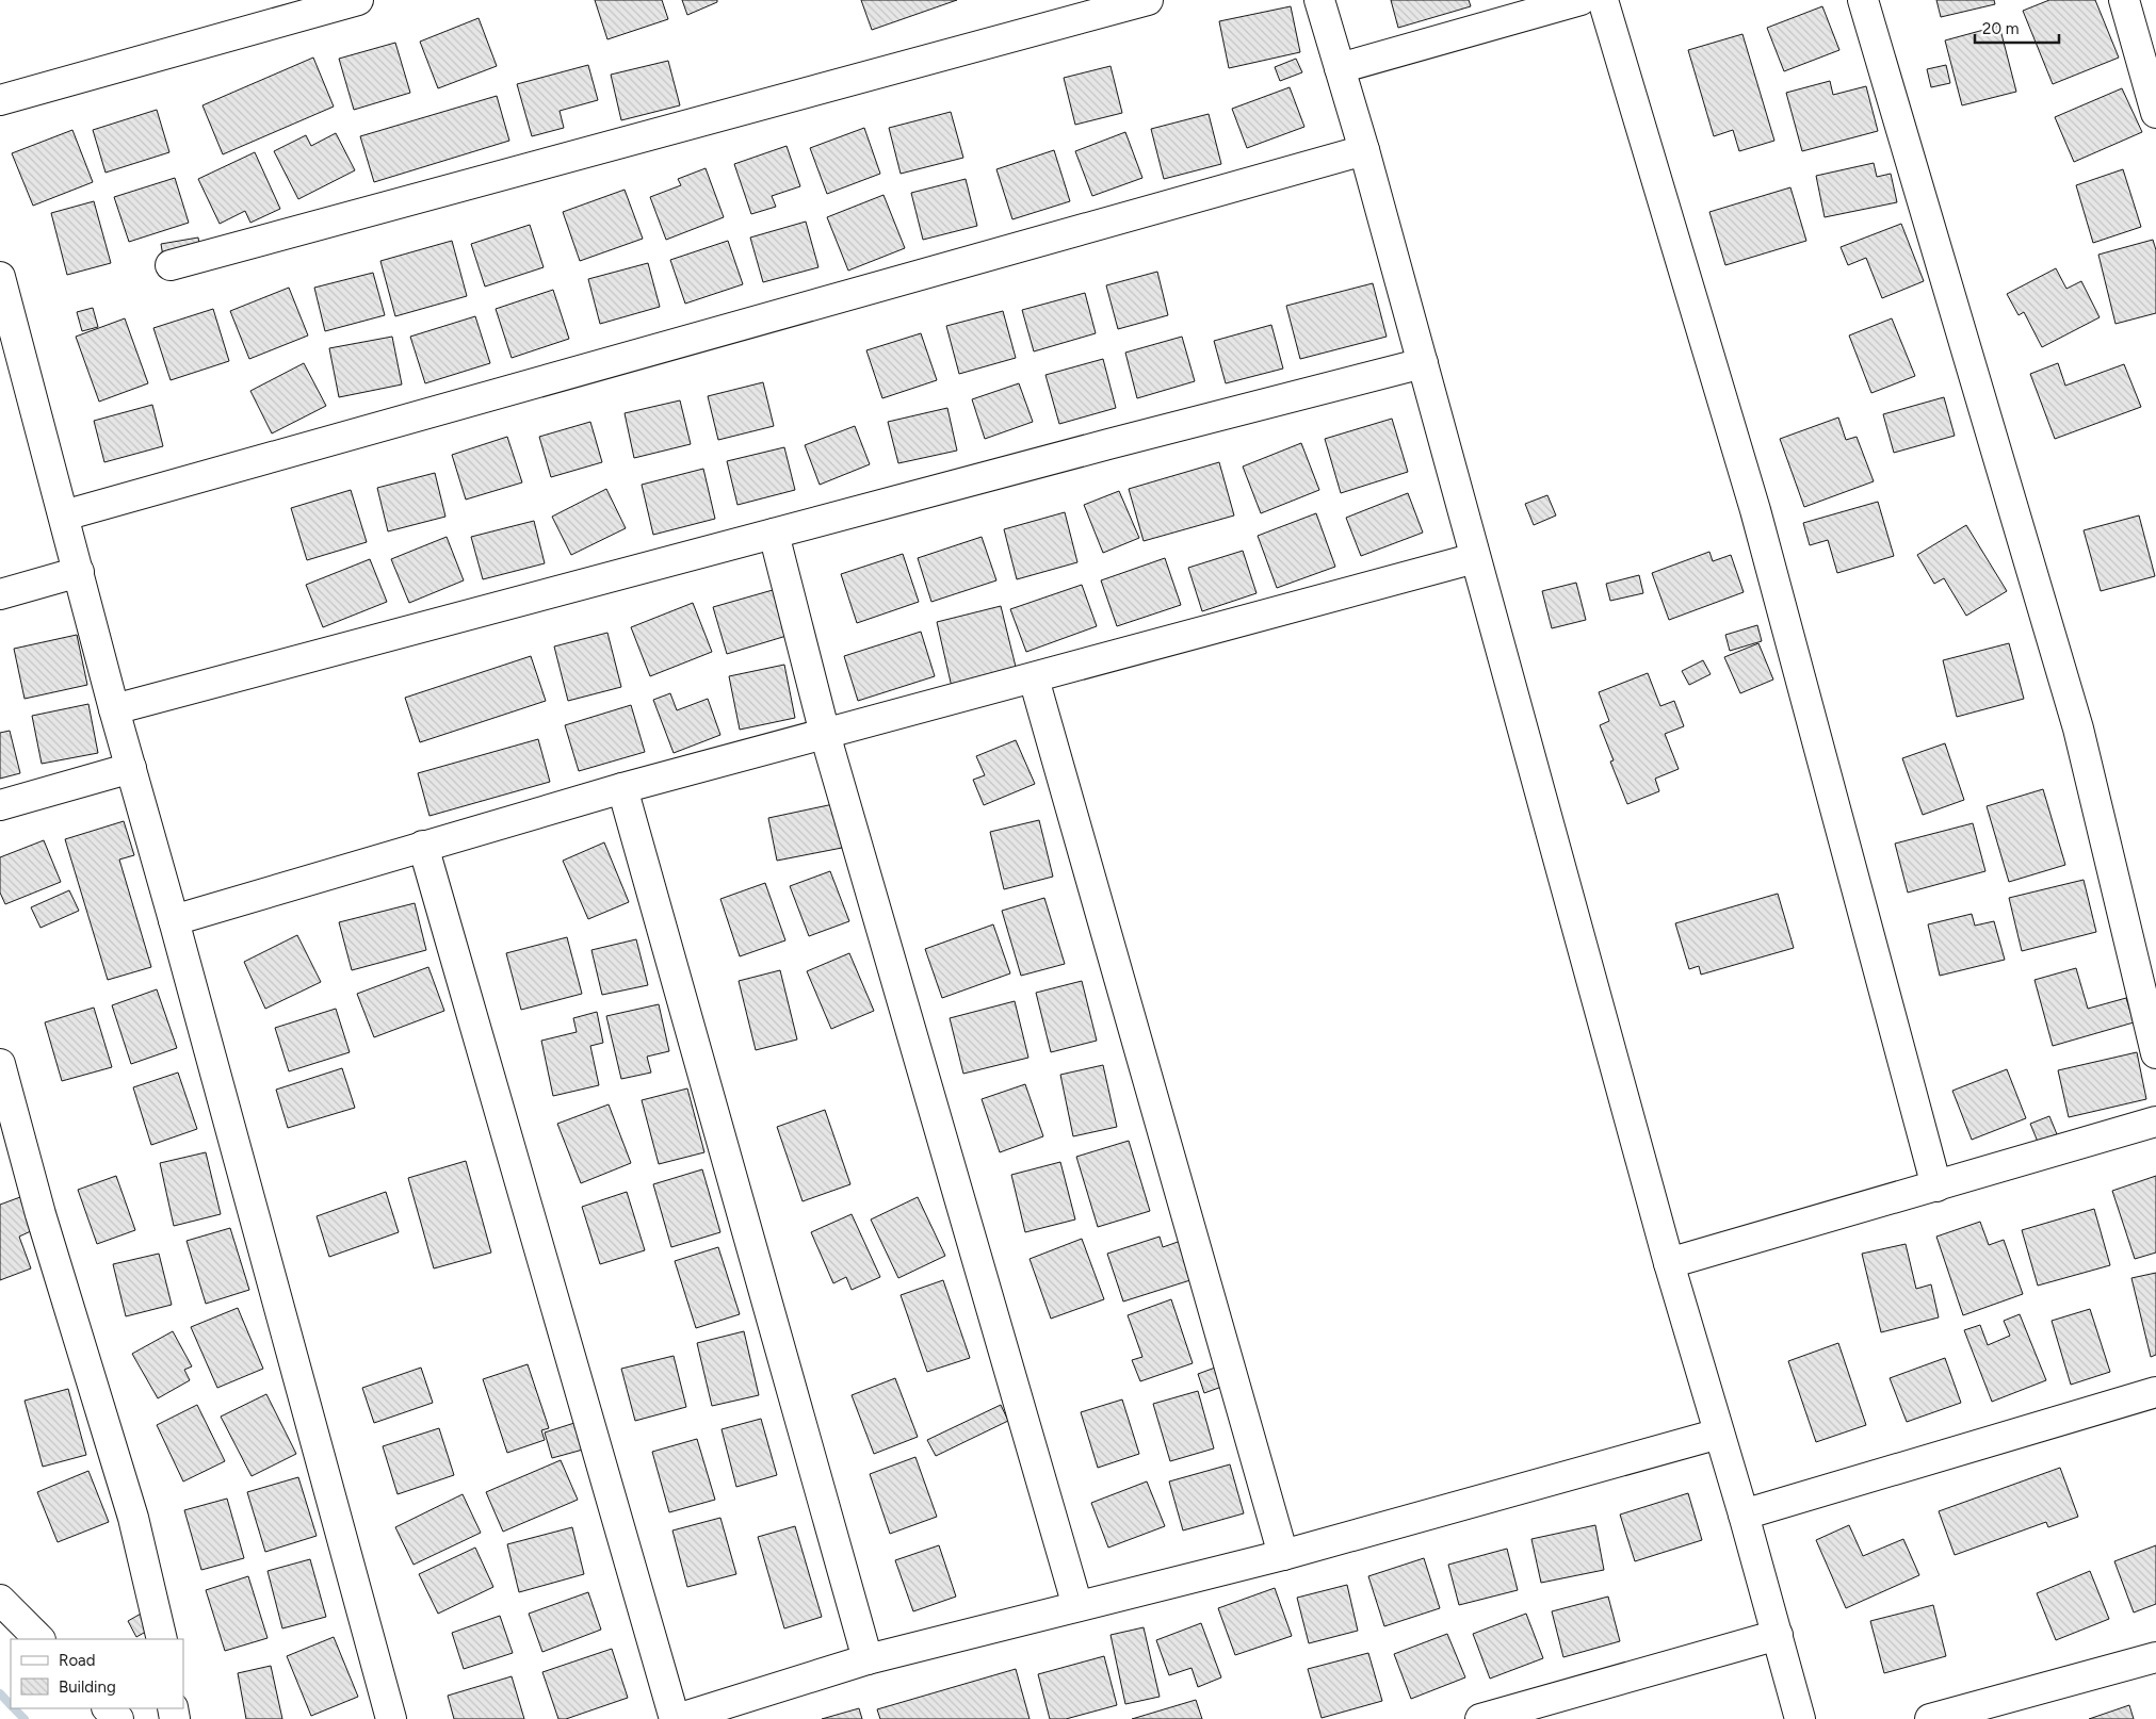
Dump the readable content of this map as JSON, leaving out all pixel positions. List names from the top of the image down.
{
  "legend": ["Road", "Building"],
  "scale_bar": "20 m"
}
